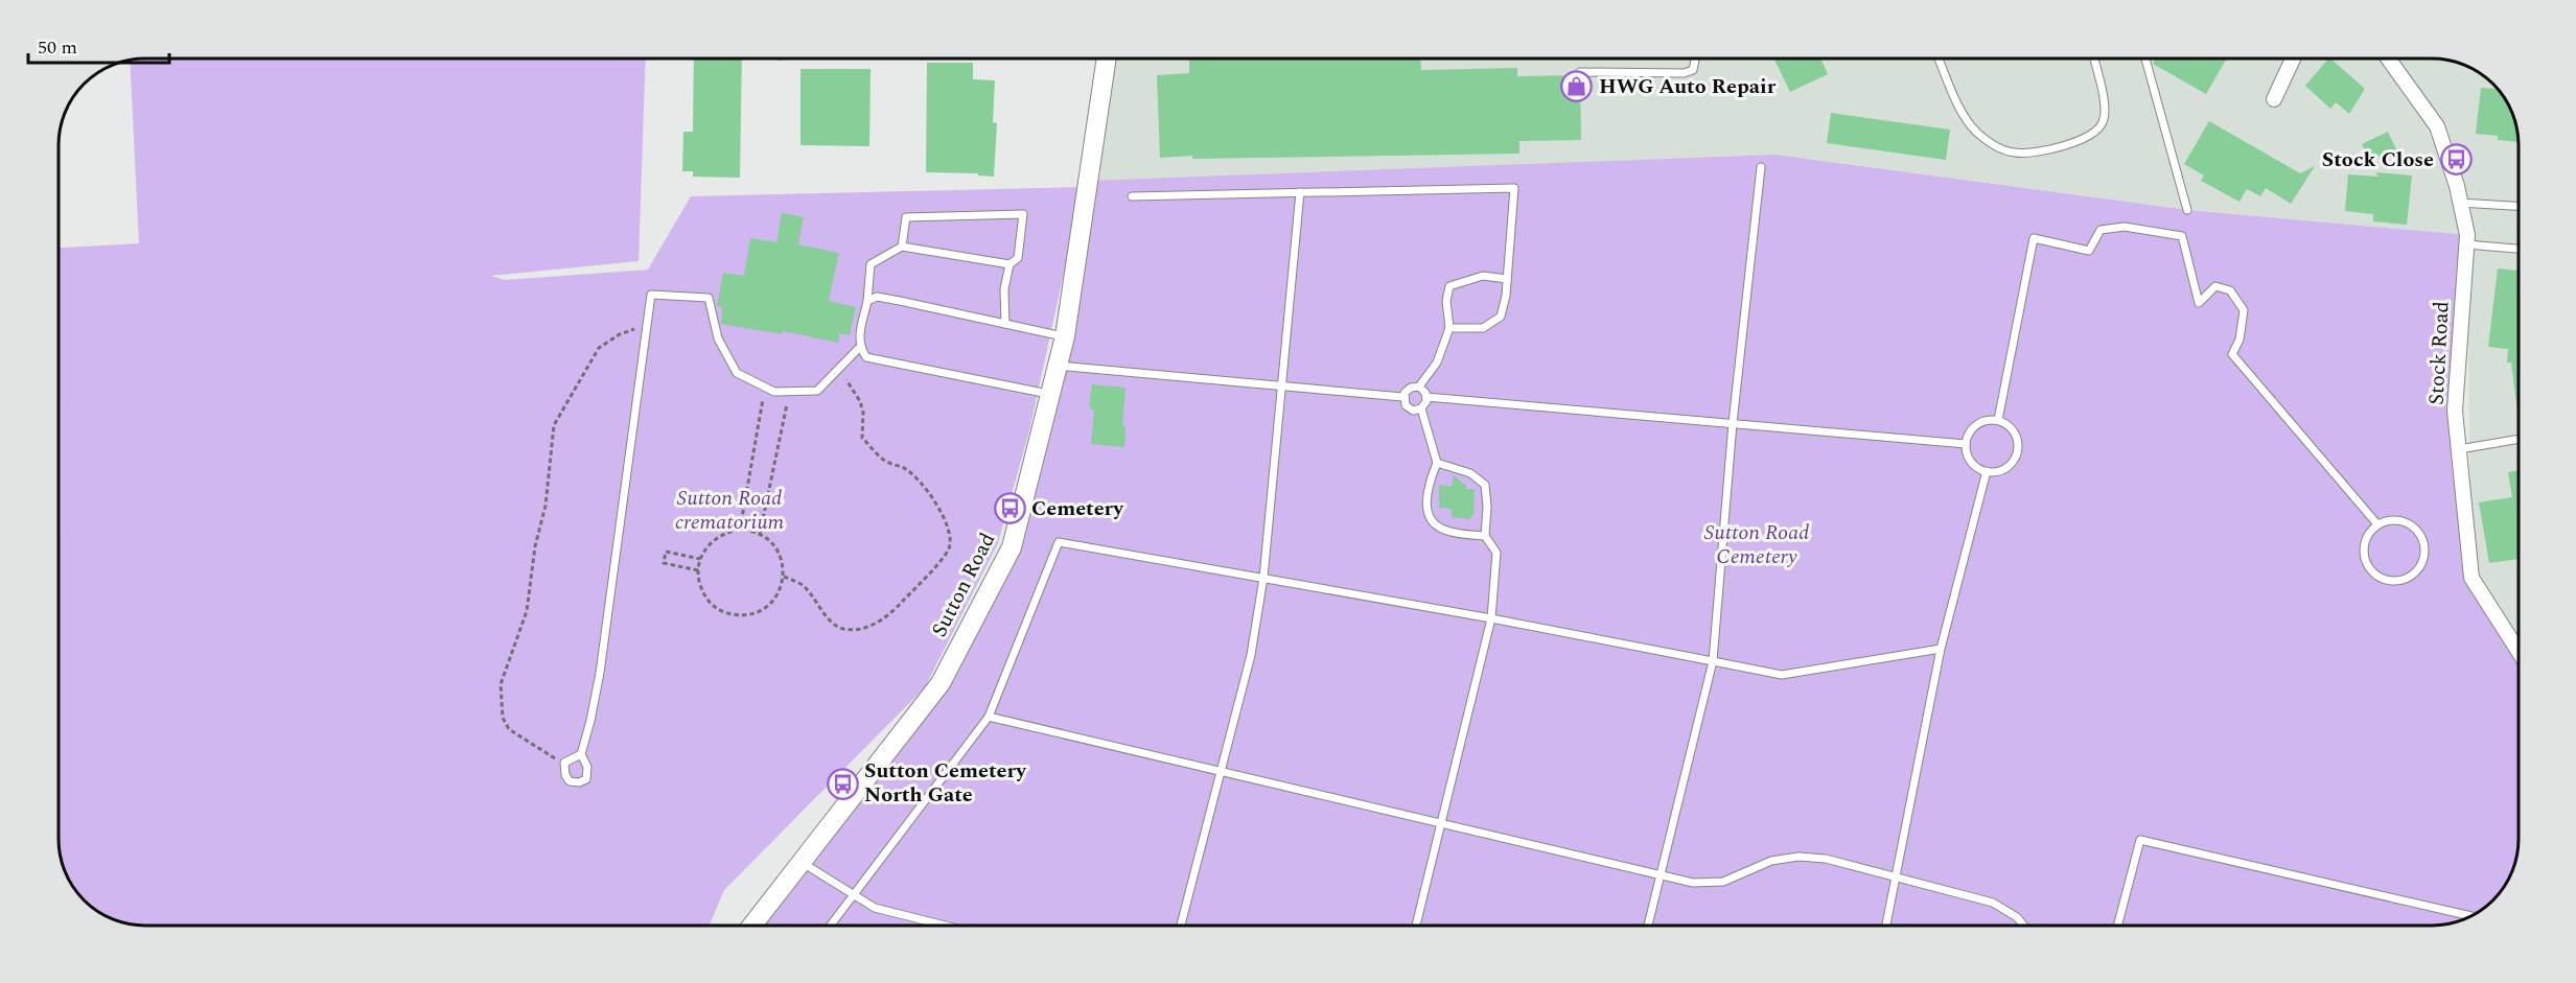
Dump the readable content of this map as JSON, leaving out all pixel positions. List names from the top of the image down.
{
  "streets": {
    "street": ["Stock Road", "Sutton Road"]
  },
  "parks": ["Sutton Road crematorium", "Sutton Road Cemetery"],
  "places": {
    "shop": ["HWG Auto Repair"],
    "bus stop": ["Stock Close", "Cemetery", "Sutton Cemetery North Gate"]
  },
  "scale_bar": "50 m"
}
